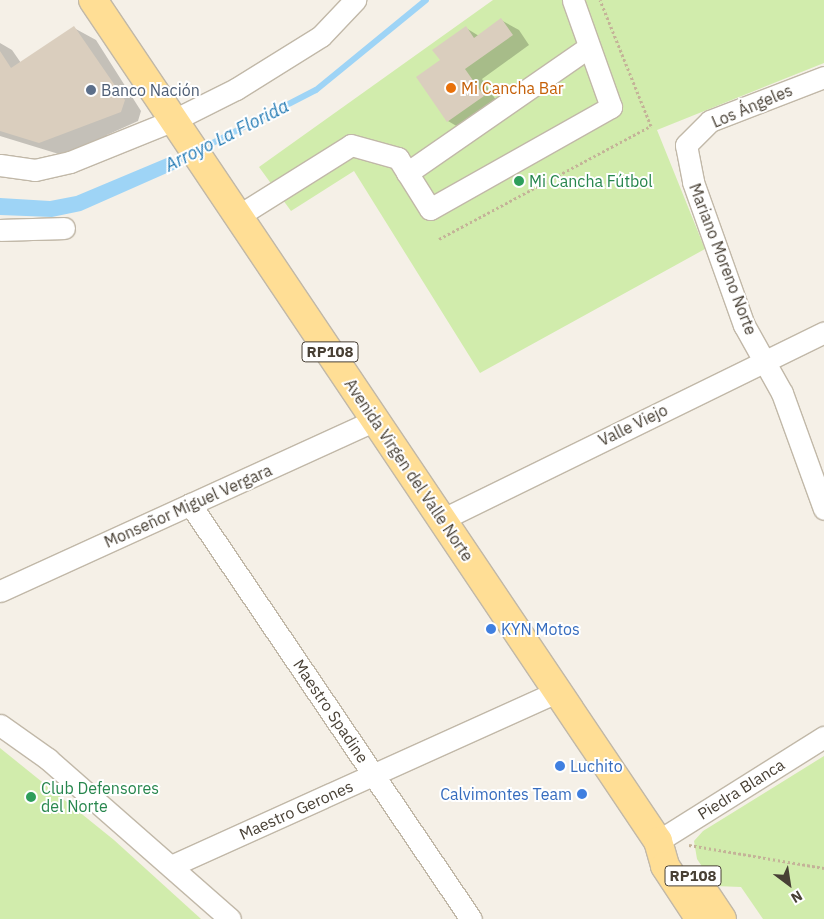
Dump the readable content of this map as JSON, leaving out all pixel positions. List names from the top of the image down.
{
  "streets": {
    "main road": ["RP108", "Avenida Virgen del Valle Norte"],
    "street": [
      "Los Ángeles",
      "Mariano Moreno Norte",
      "Valle Viejo",
      "Monseñor Miguel Vergara",
      "Maestro Spadine",
      "Piedra Blanca",
      "Maestro Gerones"
    ]
  },
  "crossings": [
    ["Los Ángeles", "Mariano Moreno Norte"],
    ["Mariano Moreno Norte", "Valle Viejo"],
    ["Valle Viejo", "Avenida Virgen del Valle Norte"],
    ["Avenida Virgen del Valle Norte", "Monseñor Miguel Vergara"],
    ["Avenida Virgen del Valle Norte", "Piedra Blanca"],
    ["Avenida Virgen del Valle Norte", "Maestro Gerones"],
    ["Monseñor Miguel Vergara", "Maestro Spadine"],
    ["Maestro Spadine", "Maestro Gerones"]
  ],
  "water": ["Arroyo La Florida"],
  "places": [
    "Mi Cancha Bar",
    "Banco Nación",
    "Mi Cancha Fútbol",
    "KYN Motos",
    "Luchito",
    "Calvimontes Team",
    "Club Defensores del Norte"
  ],
  "north": "bottom right"
}
